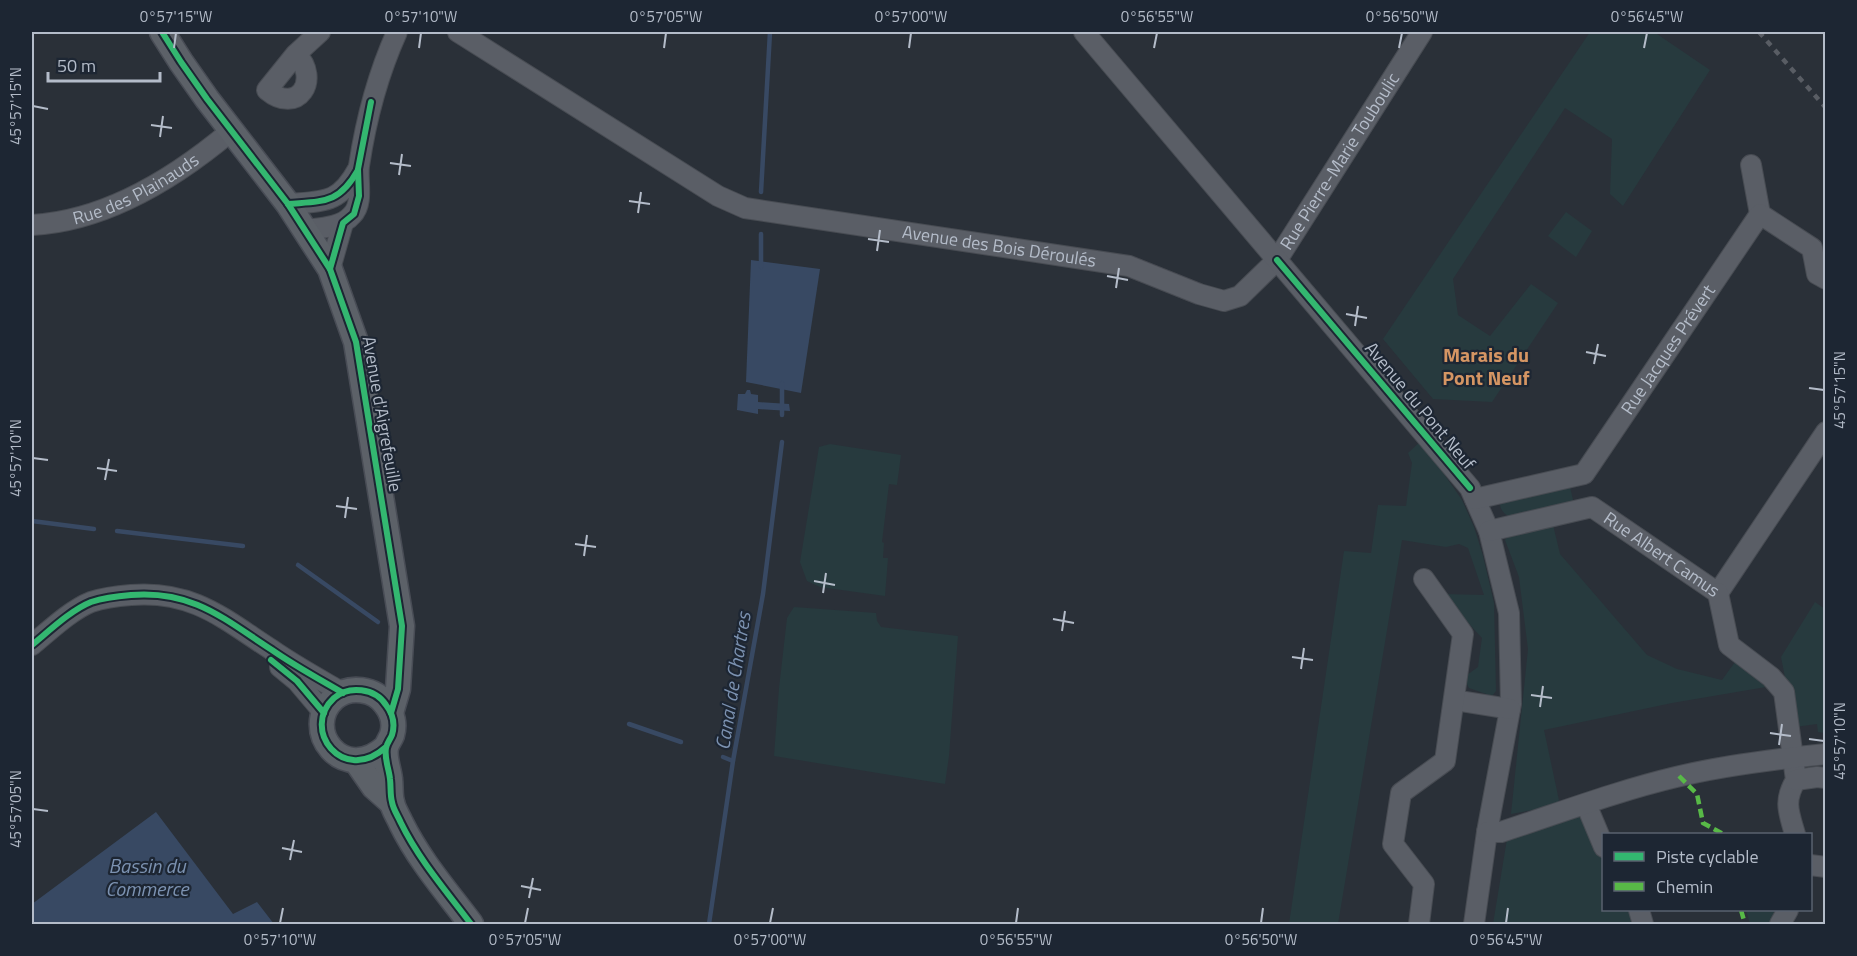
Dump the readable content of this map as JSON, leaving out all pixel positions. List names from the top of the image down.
{
  "streets": {
    "main road": ["Avenue d'Aigrefeuille"],
    "street": [
      "Rue Pierre-Marie Touboulic",
      "Rue des Plainauds",
      "Avenue des Bois Déroulés",
      "Rue Jacques Prévert",
      "Avenue du Pont Neuf",
      "Rue Albert Camus"
    ]
  },
  "crossings": [
    ["Rue Pierre-Marie Touboulic", "Avenue des Bois Déroulés"],
    ["Rue Pierre-Marie Touboulic", "Avenue du Pont Neuf"],
    ["Rue des Plainauds", "Avenue d'Aigrefeuille"],
    ["Avenue des Bois Déroulés", "Avenue du Pont Neuf"],
    ["Avenue du Pont Neuf", "Rue Albert Camus"]
  ],
  "districts": ["Marais du Pont Neuf"],
  "water": ["Canal de Chartres", "Bassin du Commerce"],
  "legend": ["Piste cyclable", "Chemin"],
  "scale_bar": "50 m",
  "coordinates": [
    "0°57'15\"W",
    "0°57'10\"W",
    "0°57'05\"W",
    "0°57'00\"W",
    "0°56'55\"W",
    "0°56'50\"W",
    "0°56'45\"W",
    "45°57'15\"N",
    "45°57'10\"N",
    "45°57'05\"N"
  ]
}
